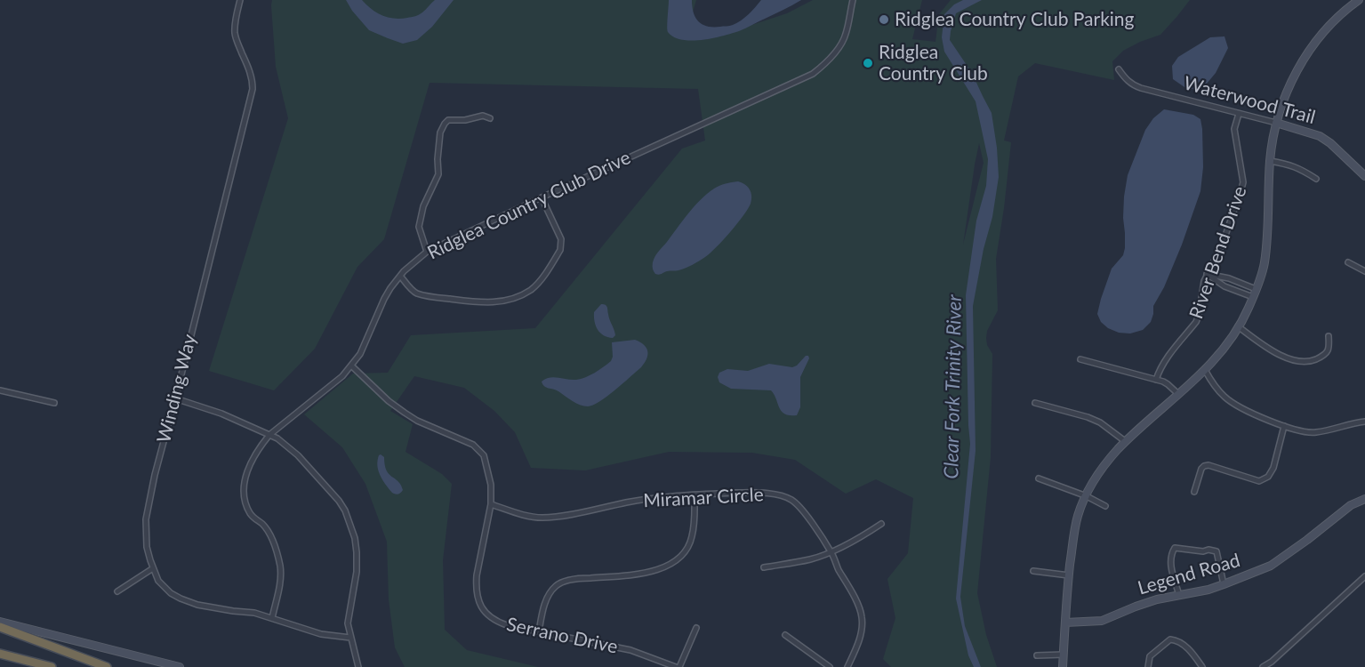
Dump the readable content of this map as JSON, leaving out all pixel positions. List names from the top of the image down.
{
  "streets": {
    "street": [
      "Waterwood Trail",
      "Ridglea Country Club Drive",
      "River Bend Drive",
      "Winding Way",
      "Miramar Circle",
      "Legend Road",
      "Serrano Drive"
    ]
  },
  "crossings": [
    ["Waterwood Trail", "River Bend Drive"],
    ["Ridglea Country Club Drive", "Winding Way"],
    ["Ridglea Country Club Drive", "Serrano Drive"],
    ["Miramar Circle", "Serrano Drive"]
  ],
  "water": ["Clear Fork Trinity River"],
  "places": ["Ridglea Country Club Parking", "Ridglea Country Club"]
}
